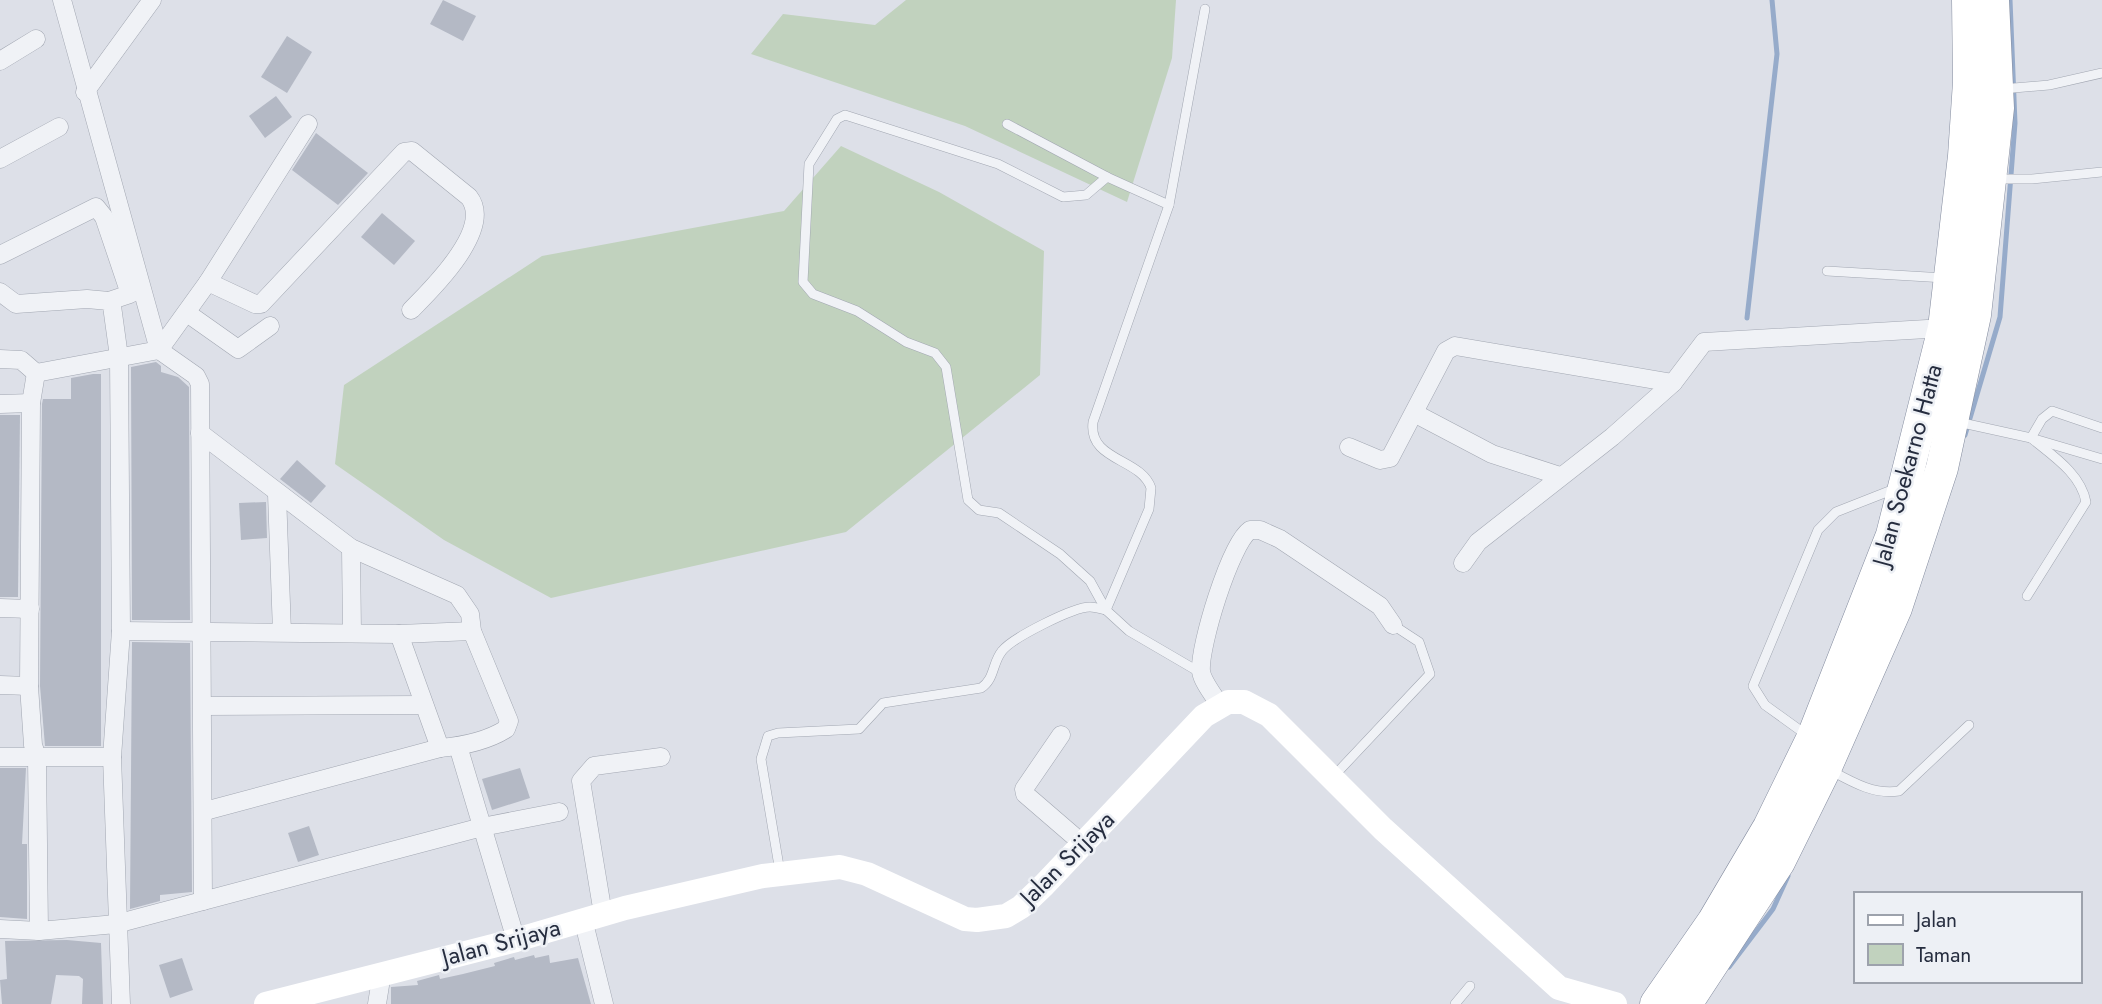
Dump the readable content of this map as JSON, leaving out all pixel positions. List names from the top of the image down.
{
  "streets": {
    "highway": ["Jalan Soekarno Hatta"],
    "street": ["Jalan Srijaya"]
  },
  "legend": ["Jalan", "Taman"]
}
